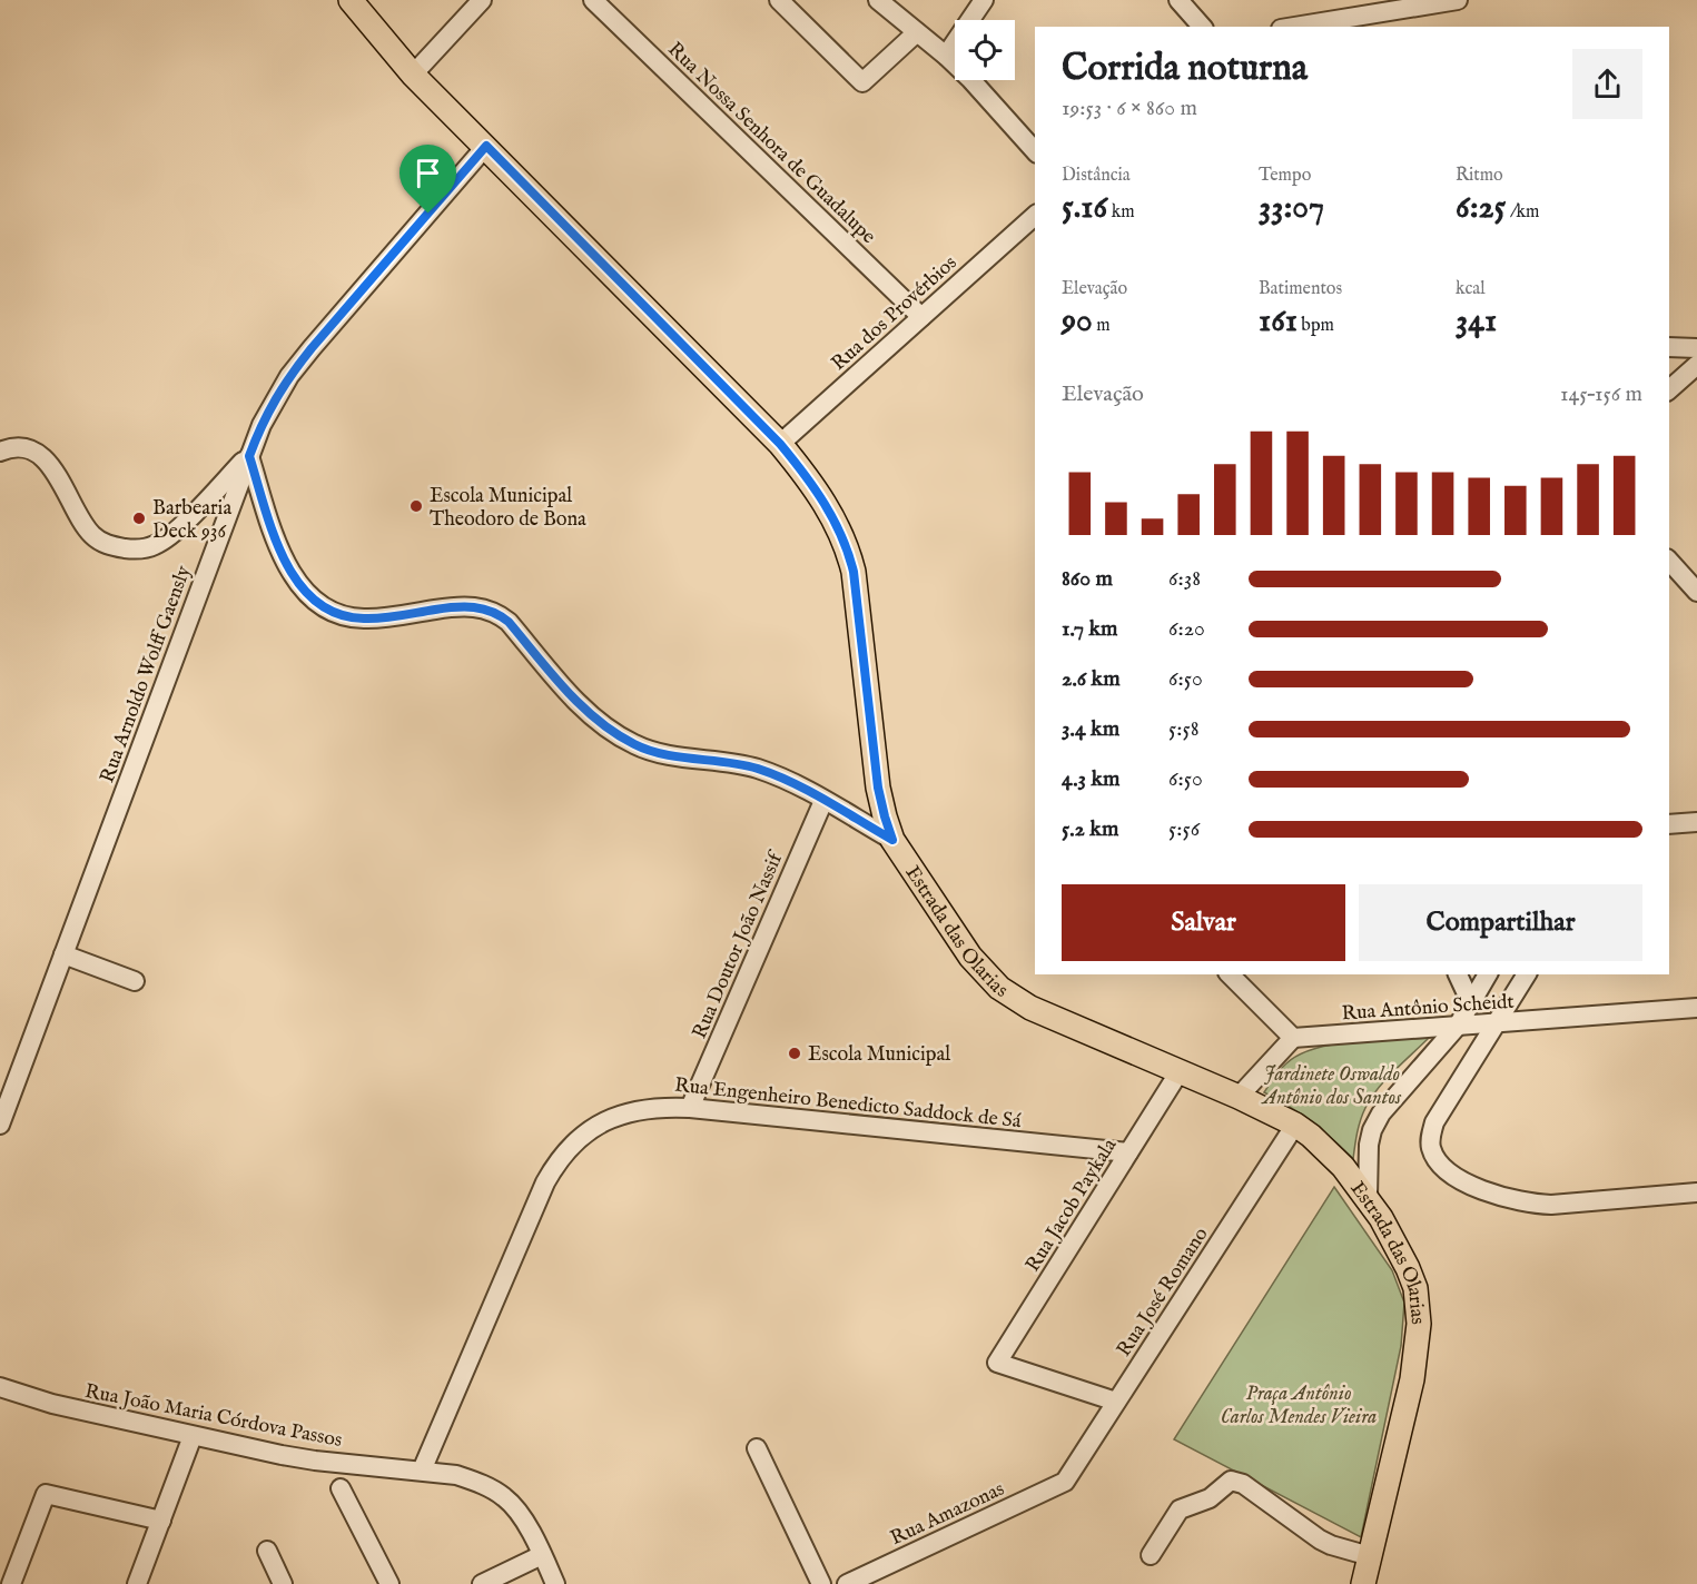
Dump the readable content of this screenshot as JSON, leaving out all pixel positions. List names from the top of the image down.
{
  "streets": {
    "main road": ["Estrada das Olarias"],
    "street": [
      "Rua Nossa Senhora de Guadalupe",
      "Rua dos Provérbios",
      "Rua Arnoldo Wolff Gaensly",
      "Rua Doutor João Nassif",
      "Rua Antônio Scheidt",
      "Rua Engenheiro Benedicto Saddock de Sá",
      "Rua Jacob Paykala",
      "Rua José Romano",
      "Rua João Maria Córdova Passos",
      "Rua Amazonas"
    ]
  },
  "crossings": [
    ["Rua Nossa Senhora de Guadalupe", "Rua dos Provérbios"],
    ["Rua Arnoldo Wolff Gaensly", "Estrada das Olarias"],
    ["Estrada das Olarias", "Rua Doutor João Nassif"],
    ["Estrada das Olarias", "Rua Jacob Paykala"],
    ["Estrada das Olarias", "Rua José Romano"],
    ["Rua Doutor João Nassif", "Rua Engenheiro Benedicto Saddock de Sá"],
    ["Rua Engenheiro Benedicto Saddock de Sá", "Rua Jacob Paykala"],
    ["Rua Engenheiro Benedicto Saddock de Sá", "Rua João Maria Córdova Passos"],
    ["Rua Jacob Paykala", "Rua José Romano"],
    ["Rua José Romano", "Rua Amazonas"]
  ],
  "parks": ["Jardinete Oswaldo Antônio dos Santos", "Praça Antônio Carlos Mendes Vieira"],
  "places": ["Escola Municipal Theodoro de Bona", "Barbearia Deck 936", "Escola Municipal"],
  "page": {
    "heading": ["Corrida noturna", "19:53 · 6 × 860 m"],
    "stats": [
      ["Distância", "5.16 km"],
      ["Tempo", "33:07"],
      ["Ritmo", "6:25 /km"],
      ["Elevação", "90 m"],
      ["Batimentos", "161 bpm"],
      ["kcal", "341"]
    ],
    "chart": ["Elevação", "145–156 m"],
    "list": [
      {
        "name": "860 m",
        "note": "6:38"
      },
      {
        "name": "1.7 km",
        "note": "6:20"
      },
      {
        "name": "2.6 km",
        "note": "6:50"
      },
      {
        "name": "3.4 km",
        "note": "5:58"
      },
      {
        "name": "4.3 km",
        "note": "6:50"
      },
      {
        "name": "5.2 km",
        "note": "5:56"
      }
    ],
    "buttons": ["Salvar", "Compartilhar"]
  }
}
